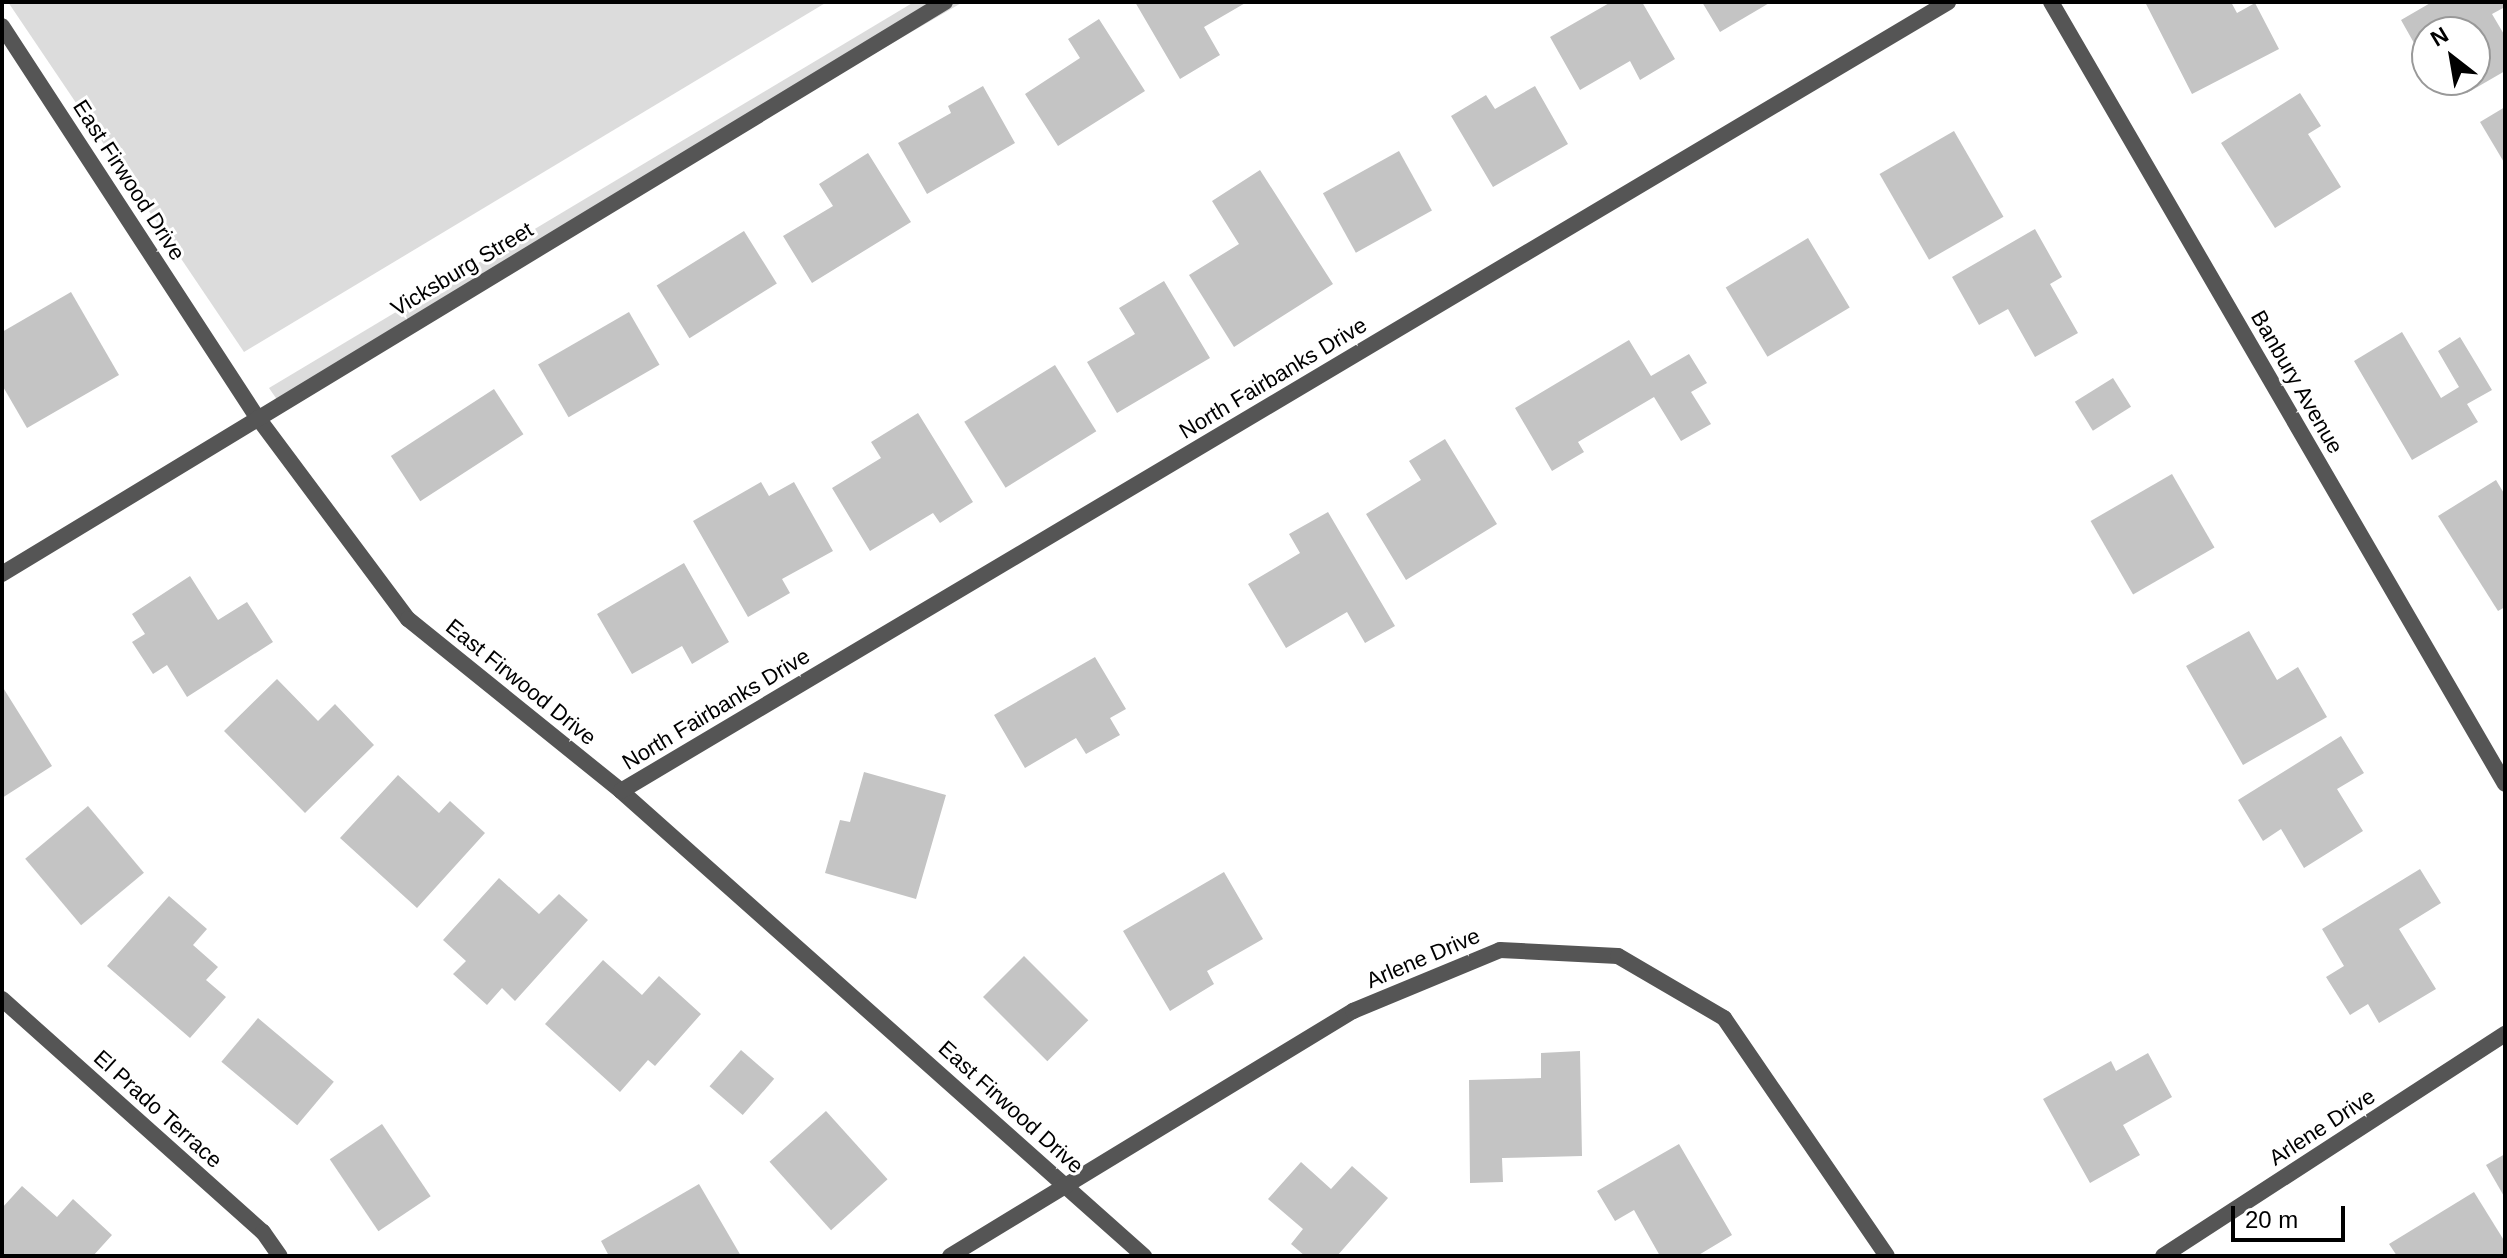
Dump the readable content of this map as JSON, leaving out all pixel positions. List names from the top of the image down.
{
  "streets": {
    "street": [
      "East Firwood Drive",
      "Vicksburg Street",
      "North Fairbanks Drive",
      "Banbury Avenue",
      "Arlene Drive",
      "El Prado Terrace"
    ]
  },
  "crossings": [
    ["East Firwood Drive", "Vicksburg Street"],
    ["East Firwood Drive", "North Fairbanks Drive"],
    ["East Firwood Drive", "Arlene Drive"]
  ],
  "scale_bar": "20 m",
  "north": "top left"
}
